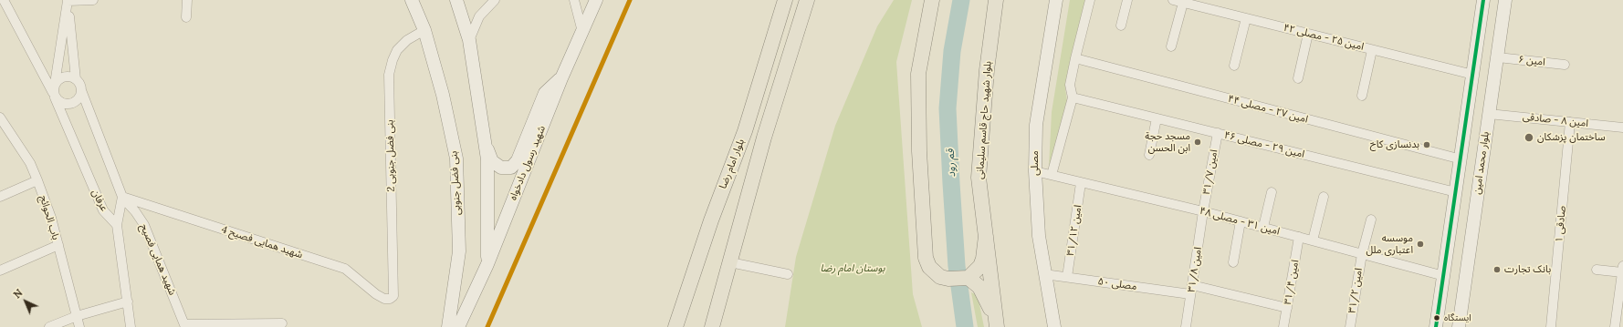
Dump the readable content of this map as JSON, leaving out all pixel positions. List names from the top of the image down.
{
  "streets": {
    "main road": [
      "بلوار شهید حاج قاسم سلیمانی",
      "شهید رسول دادخواه",
      "مصلی",
      "بلوار محمد امین",
      "بلوار امام رضا",
      "بنی فضل جنوبی"
    ],
    "street": [
      "امین ۲۵ - مصلی ۴۲",
      "امین ۶",
      "امین ۲۷ - مصلی ۴۴",
      "امین ۸ - صادقی",
      "امین ۲۹ - مصلی ۴۶",
      "بنی فضل جنوبی 2",
      "امین ۳۱/۷",
      "عرفان",
      "باب الحوائج",
      "امین ۳۱ - مصلی ۴۸",
      "صادقی ۱",
      "امین ۳۱/۱۲",
      "شهید همایی فصیح 4",
      "شهید همایی فصیح",
      "امین ۳۱/۸",
      "امین ۳۱/۴",
      "مصلی ۵۰",
      "امین ۳۱/۲"
    ]
  },
  "crossings": [
    ["امین ۲۵ - مصلی ۴۲", "بلوار محمد امین"],
    ["امین ۶", "بلوار محمد امین"],
    ["امین ۲۷ - مصلی ۴۴", "بلوار محمد امین"],
    ["امین ۸ - صادقی", "بلوار محمد امین"],
    ["امین ۸ - صادقی", "صادقی ۱"],
    ["امین ۲۹ - مصلی ۴۶", "بلوار محمد امین"],
    ["امین ۲۹ - مصلی ۴۶", "امین ۳۱/۷"],
    ["بنی فضل جنوبی 2", "بنی فضل جنوبی"],
    ["بنی فضل جنوبی 2", "شهید همایی فصیح 4"],
    ["مصلی", "امین ۳۱ - مصلی ۴۸"],
    ["مصلی", "مصلی ۵۰"],
    ["بلوار محمد امین", "امین ۳۱ - مصلی ۴۸"],
    ["امین ۳۱/۷", "امین ۳۱ - مصلی ۴۸"],
    ["امین ۳۱/۷", "امین ۳۱/۸"],
    ["امین ۳۱ - مصلی ۴۸", "امین ۳۱/۱۲"],
    ["امین ۳۱ - مصلی ۴۸", "امین ۳۱/۸"],
    ["امین ۳۱ - مصلی ۴۸", "امین ۳۱/۴"],
    ["امین ۳۱ - مصلی ۴۸", "امین ۳۱/۲"],
    ["امین ۳۱/۱۲", "مصلی ۵۰"],
    ["شهید همایی فصیح 4", "شهید همایی فصیح"],
    ["امین ۳۱/۸", "مصلی ۵۰"],
    ["امین ۳۱/۴", "مصلی ۵۰"]
  ],
  "water": ["قم رود"],
  "parks": ["بوستان امام رضا"],
  "places": [
    "ساختمان پزشکان",
    "مسجد حجة ابن الحسن",
    "بدنسازی کاخ",
    "موسسه اعتباری ملل",
    "بانک تجارت",
    "ایستگاه"
  ],
  "north": "top left"
}
